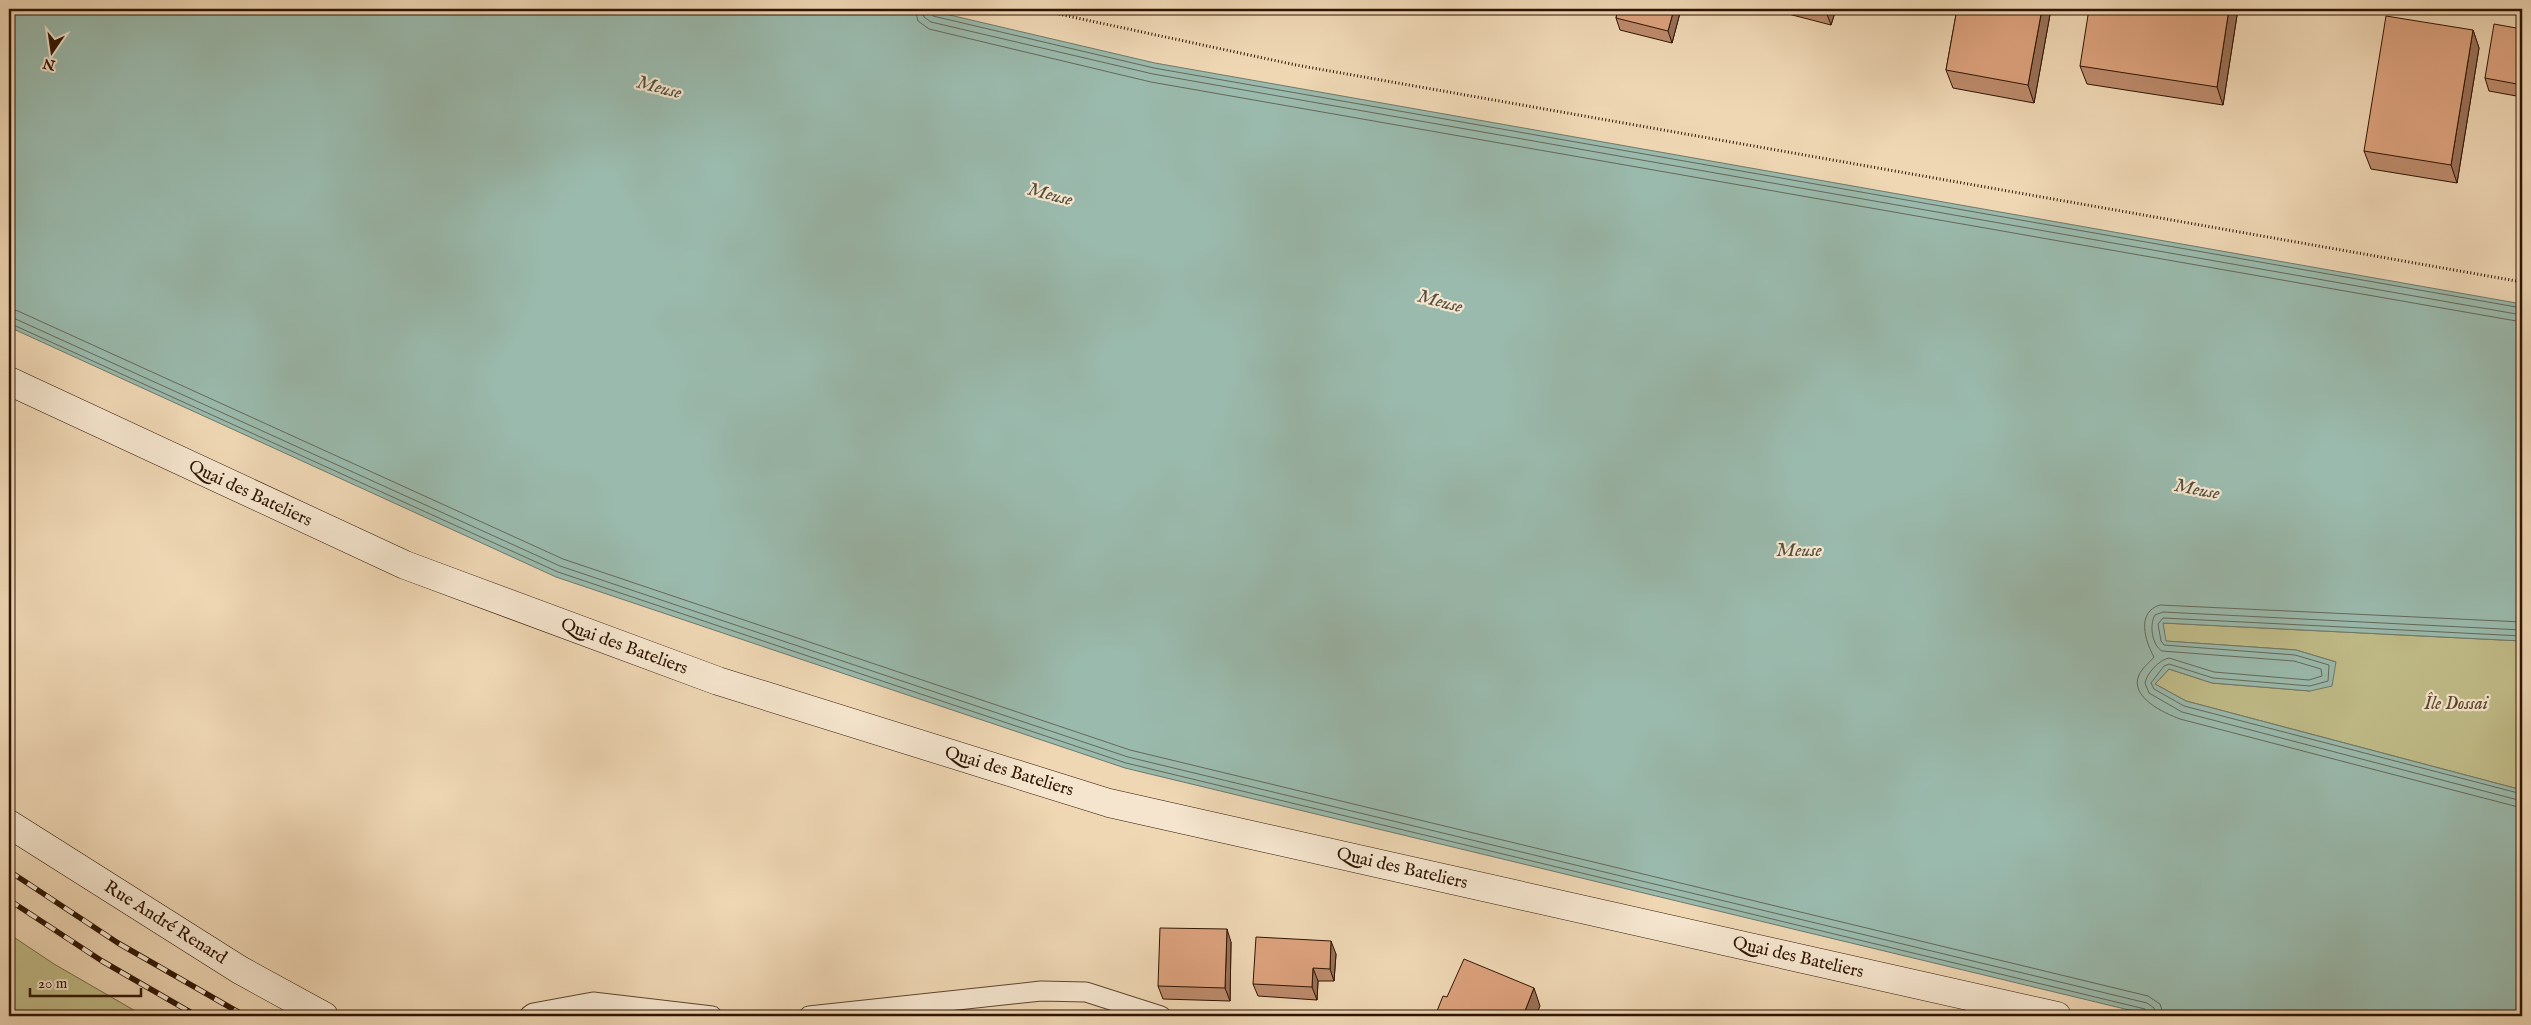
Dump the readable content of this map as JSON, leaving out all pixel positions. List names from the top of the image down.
{
  "streets": {
    "street": ["Quai des Bateliers", "Rue André Renard"]
  },
  "water": ["Meuse"],
  "parks": ["Île Dossai"],
  "scale_bar": "20 m",
  "north": "bottom"
}
